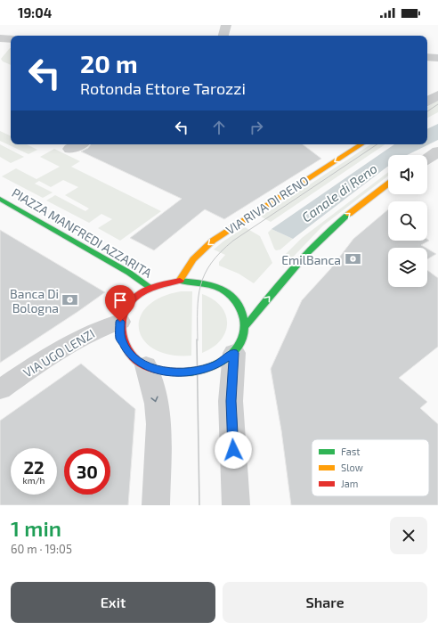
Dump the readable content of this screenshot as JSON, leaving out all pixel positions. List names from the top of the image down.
{
  "streets": {
    "street": ["VIA RIVA DI RENO", "PIAZZA MANFREDI AZZARITA", "VIA UGO LENZI"]
  },
  "crossings": [
    ["VIA RIVA DI RENO", "PIAZZA MANFREDI AZZARITA"],
    ["VIA RIVA DI RENO", "VIA UGO LENZI"],
    ["PIAZZA MANFREDI AZZARITA", "VIA UGO LENZI"]
  ],
  "water": ["Canale di Reno"],
  "places": {
    "bank": ["EmilBanca", "Banca Di Bologna"]
  },
  "legend": ["Fast", "Slow", "Jam"],
  "page": {
    "status": "19:04",
    "turn": ["20 m", "Rotonda Ettore Tarozzi"],
    "speed": "22 km/h",
    "limit": "30",
    "heading": ["1 min", "60 m · 19:05"],
    "buttons": ["Exit", "Share"]
  }
}
